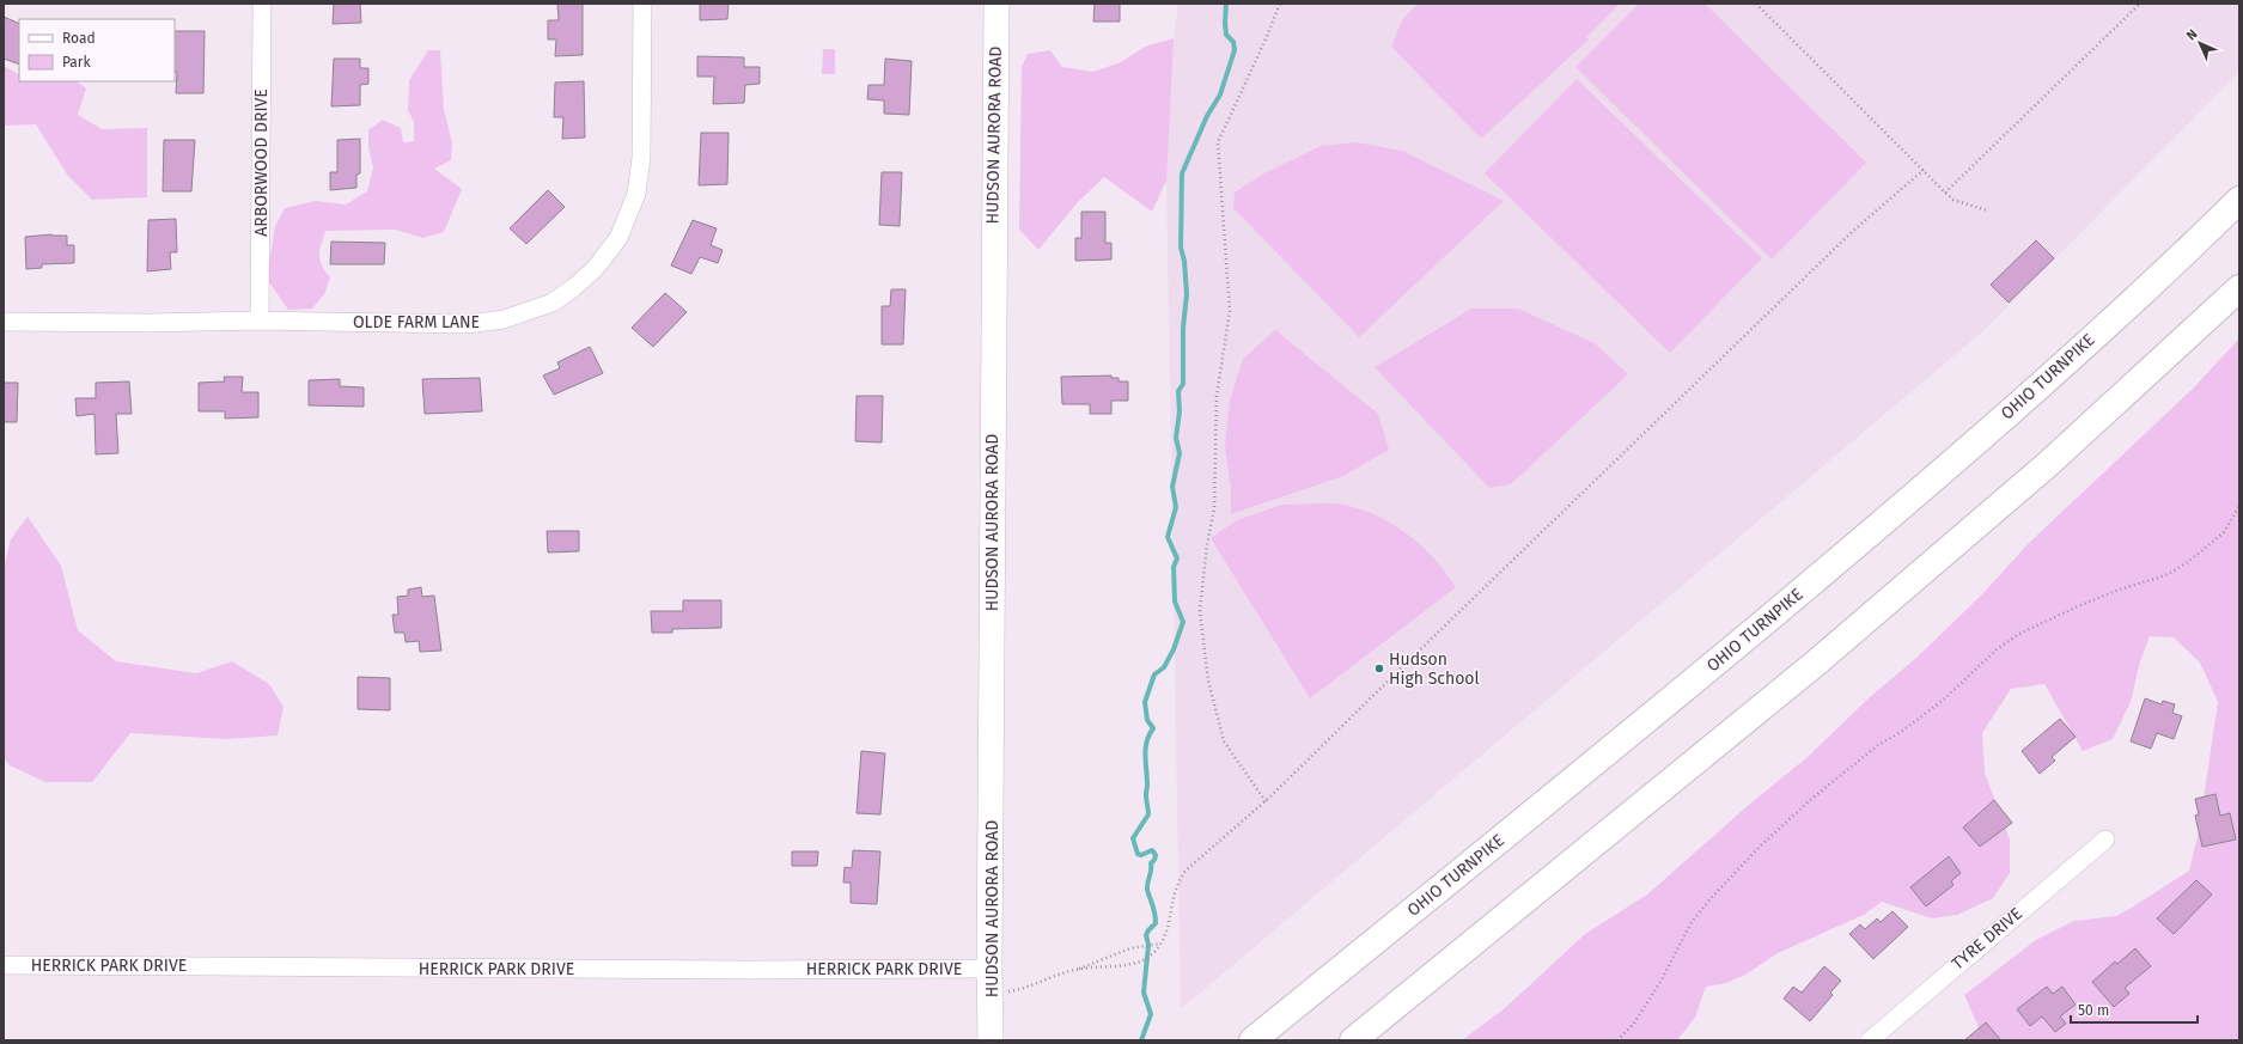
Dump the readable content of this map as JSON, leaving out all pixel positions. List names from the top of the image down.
{
  "streets": {
    "highway": ["OHIO TURNPIKE"],
    "street": [
      "HUDSON AURORA ROAD",
      "ARBORWOOD DRIVE",
      "OLDE FARM LANE",
      "TYRE DRIVE",
      "HERRICK PARK DRIVE"
    ]
  },
  "crossings": [
    ["HUDSON AURORA ROAD", "HERRICK PARK DRIVE"],
    ["ARBORWOOD DRIVE", "OLDE FARM LANE"]
  ],
  "places": ["Hudson High School"],
  "legend": ["Road", "Park"],
  "scale_bar": "50 m",
  "north": "top left"
}
